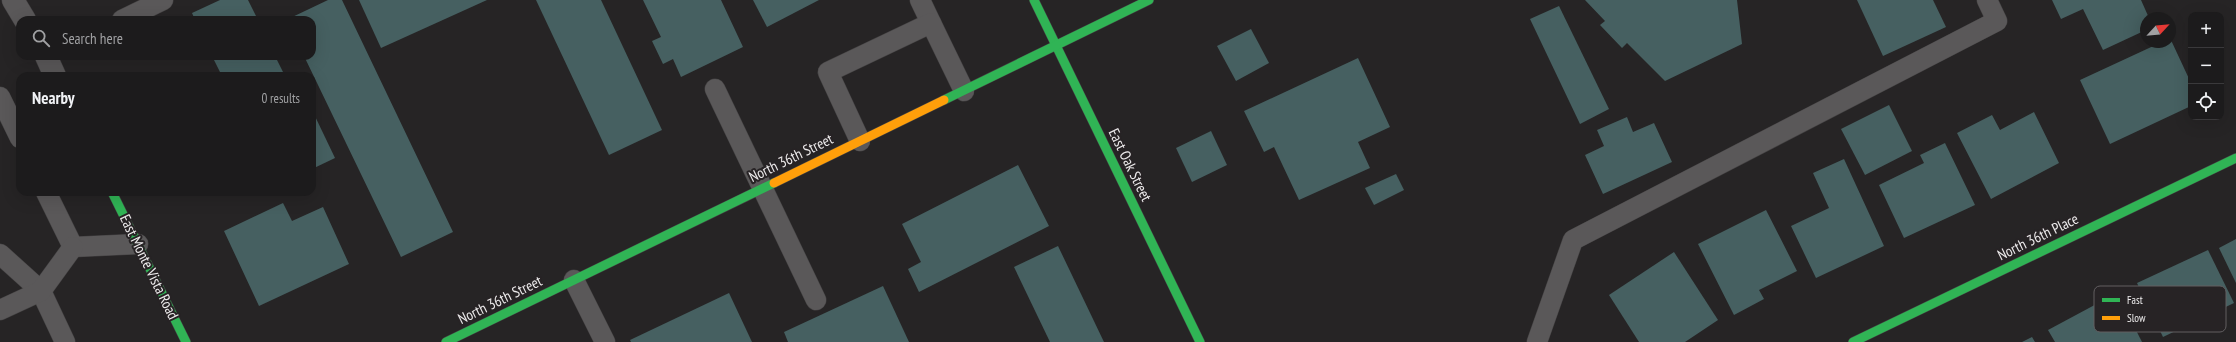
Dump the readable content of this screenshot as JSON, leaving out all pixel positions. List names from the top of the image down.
{
  "streets": {
    "street": [
      "North 36th Street",
      "East Oak Street",
      "North 36th Place",
      "East Monte Vista Road"
    ]
  },
  "crossings": [
    ["North 36th Street", "East Oak Street"]
  ],
  "legend": ["Fast", "Slow"],
  "north": "top right",
  "page": {
    "map_buttons": ["+", "−"],
    "search": "Search here",
    "heading": ["Nearby", "0 results"]
  }
}
